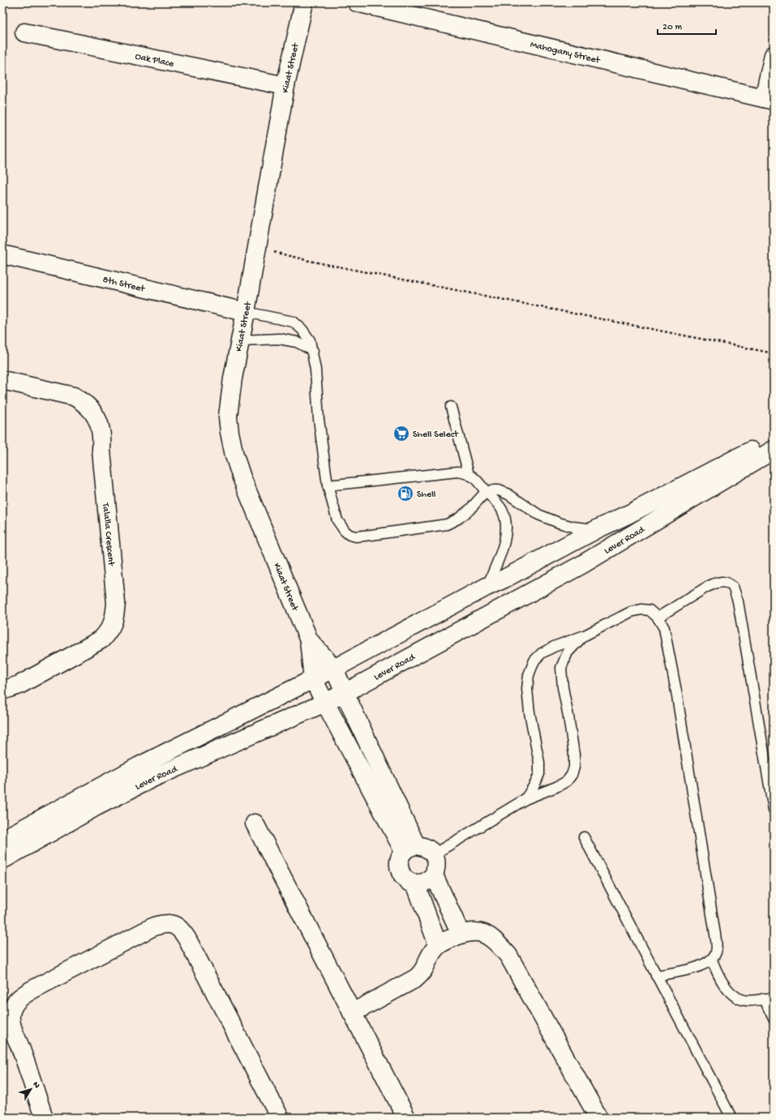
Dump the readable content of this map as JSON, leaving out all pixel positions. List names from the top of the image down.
{
  "streets": {
    "street": [
      "Mahogany Street",
      "Oak Place",
      "Kiaat Street",
      "8th Street",
      "Talalla Crescent",
      "Lever Road"
    ]
  },
  "crossings": [
    ["Oak Place", "Kiaat Street"],
    ["Kiaat Street", "8th Street"],
    ["Kiaat Street", "Lever Road"]
  ],
  "places": {
    "supermarket": ["Shell Select"],
    "fuel station": ["Shell"]
  },
  "scale_bar": "20 m",
  "north": "top right"
}
